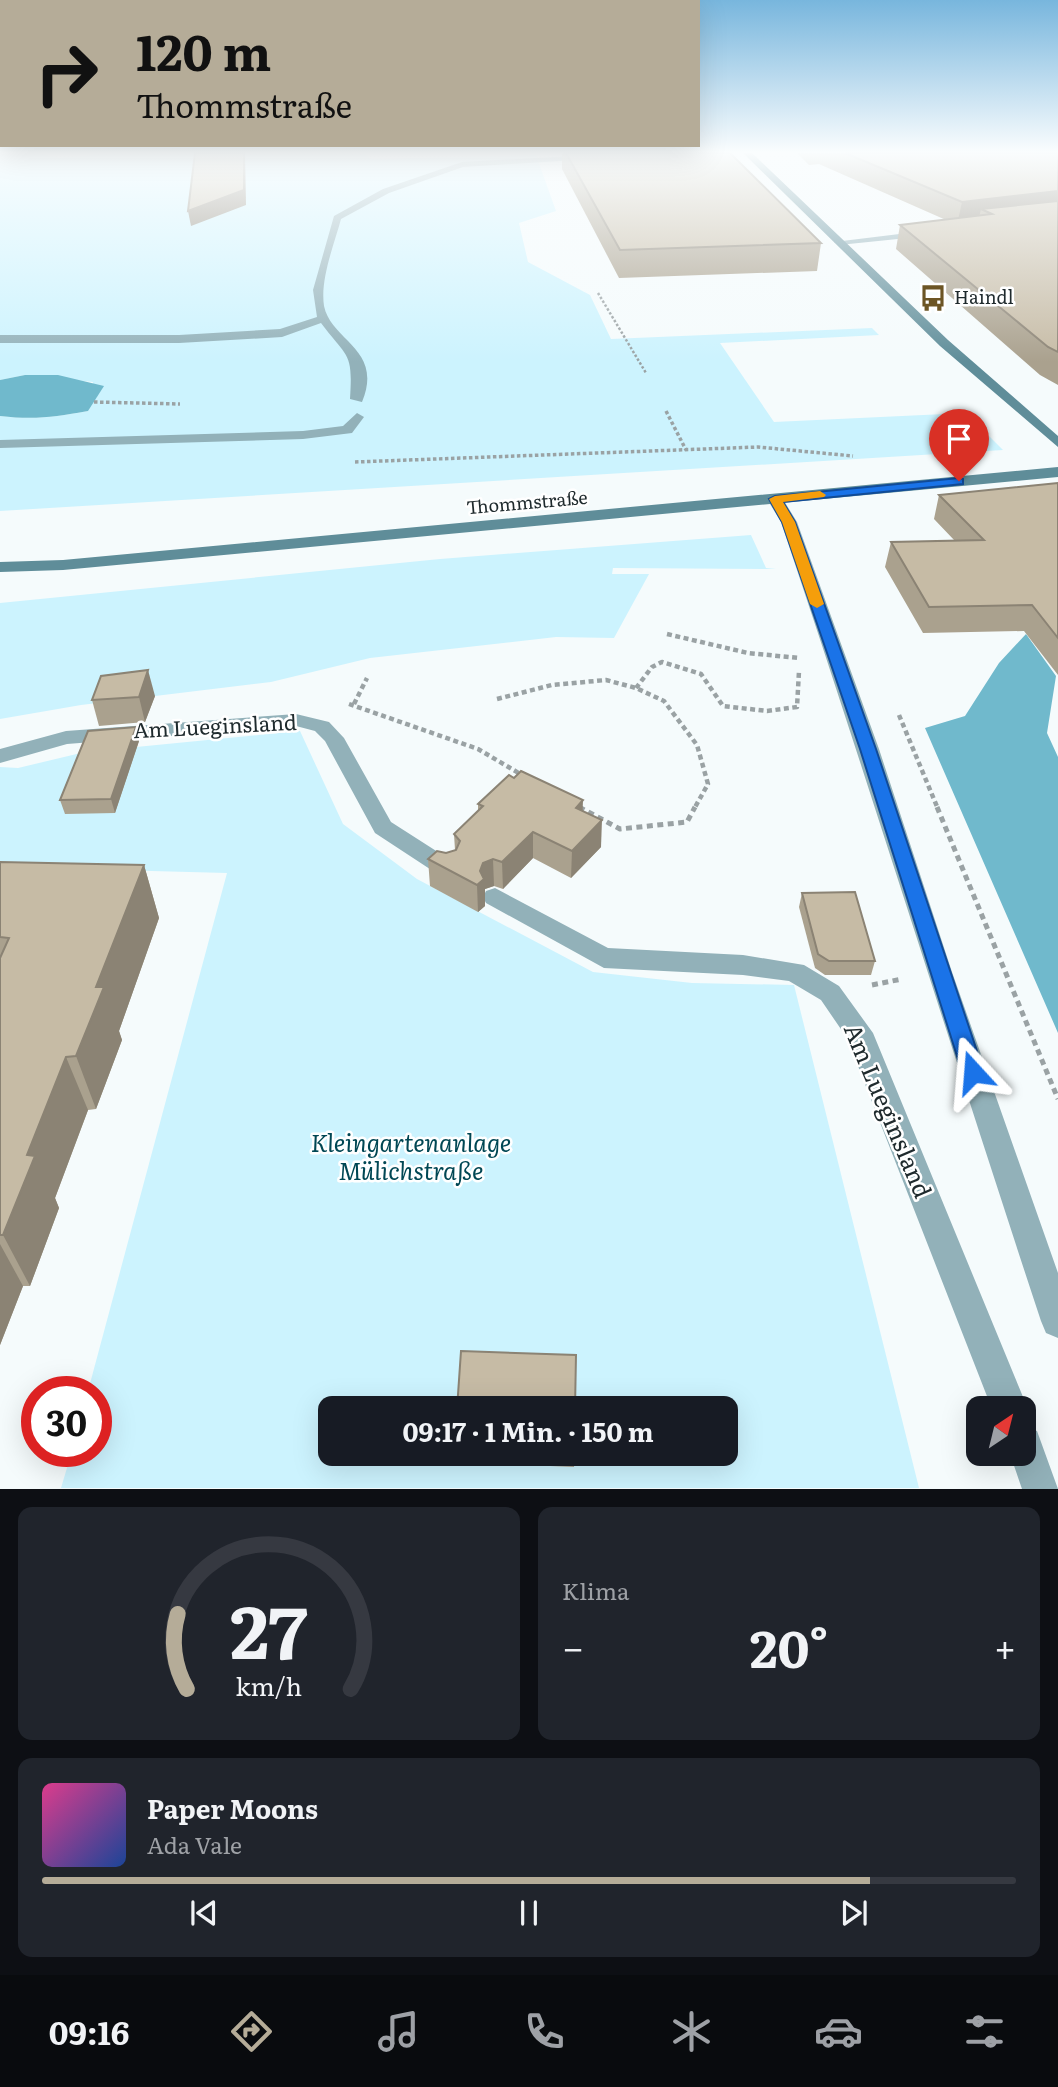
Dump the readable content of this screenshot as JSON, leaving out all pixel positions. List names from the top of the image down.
{
  "streets": {
    "main road": ["Thommstraße"],
    "street": ["Am Lueginsland"]
  },
  "parks": ["Kleingartenanlage Mülichstraße"],
  "places": {
    "bus stop": ["Haindl"]
  },
  "north": "top right",
  "page": {
    "turn": ["120 m", "Thommstraße"],
    "limit": "30",
    "trip": "09:17 · 1 Min. · 150 m",
    "tile": "Klima",
    "heat": ["−", "20°", "+"],
    "song": ["Paper Moons", "Ada Vale"],
    "tabs": "09:16",
    "gauge": ["27", "km/h"]
  }
}
